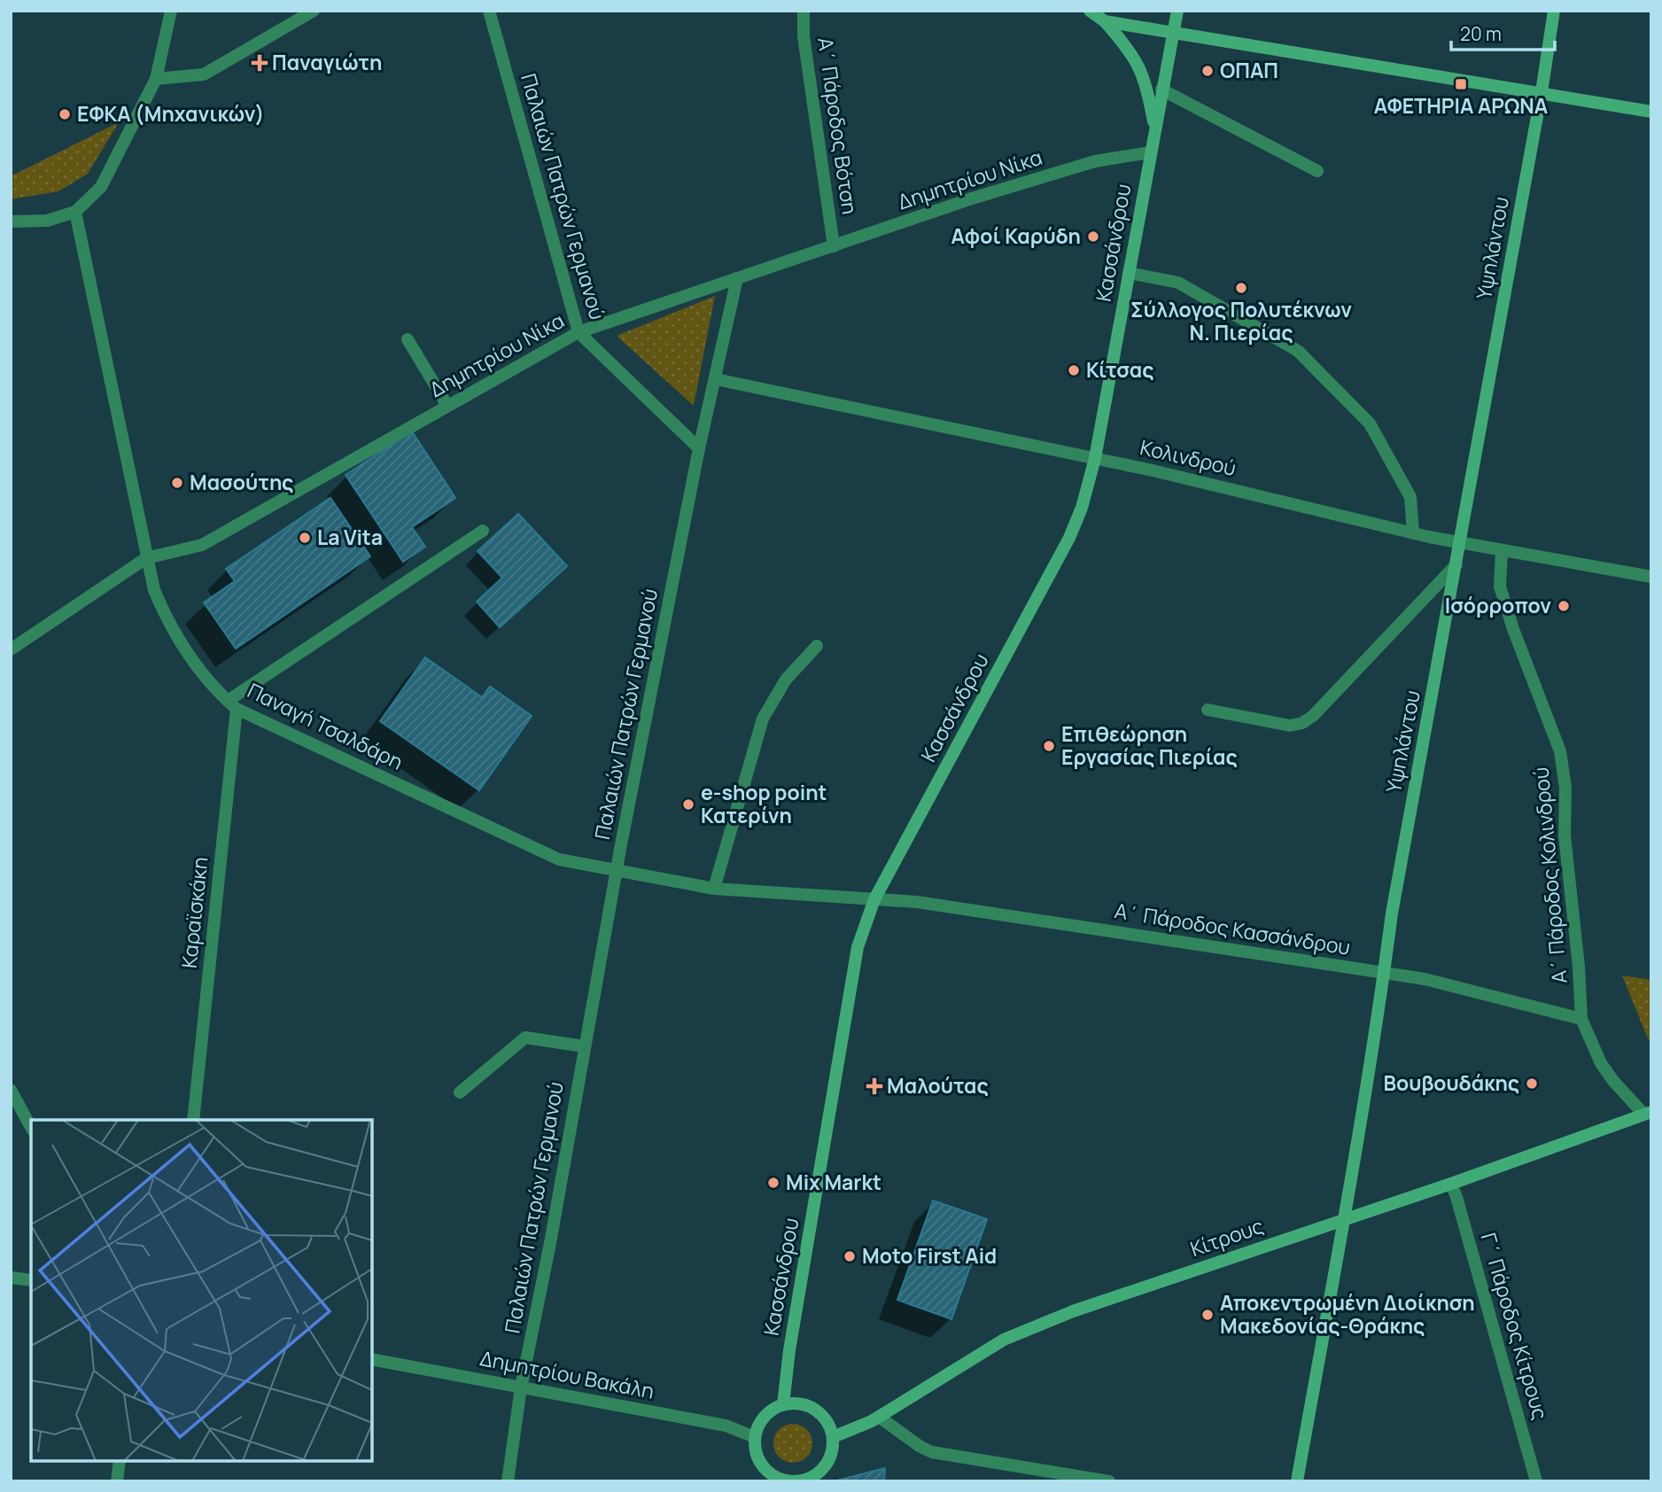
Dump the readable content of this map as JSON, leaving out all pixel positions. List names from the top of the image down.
{
  "streets": {
    "main road": ["Κασσάνδρου", "Υψηλάντου", "Κίτρους"],
    "street": [
      "Α΄ Πάροδος Βότση",
      "Δημητρίου Νίκα",
      "Παλαιών Πατρών Γερμανού",
      "Κολινδρού",
      "Παναγή Τσαλδάρη",
      "Α΄ Πάροδος Κολινδρού",
      "Καραϊσκάκη",
      "Α΄ Πάροδος Κασσάνδρου",
      "Γ΄ Πάροδος Κίτρους",
      "Δημητρίου Βακάλη"
    ]
  },
  "crossings": [
    ["Α΄ Πάροδος Βότση", "Δημητρίου Νίκα"],
    ["Δημητρίου Νίκα", "Παλαιών Πατρών Γερμανού"],
    ["Δημητρίου Νίκα", "Κασσάνδρου"],
    ["Δημητρίου Νίκα", "Παναγή Τσαλδάρη"],
    ["Παλαιών Πατρών Γερμανού", "Παναγή Τσαλδάρη"],
    ["Παλαιών Πατρών Γερμανού", "Δημητρίου Βακάλη"],
    ["Κασσάνδρου", "Κολινδρού"],
    ["Κασσάνδρου", "Παναγή Τσαλδάρη"],
    ["Κασσάνδρου", "Α΄ Πάροδος Κασσάνδρου"],
    ["Κασσάνδρου", "Κίτρους"],
    ["Κασσάνδρου", "Δημητρίου Βακάλη"],
    ["Υψηλάντου", "Κολινδρού"],
    ["Υψηλάντου", "Α΄ Πάροδος Κασσάνδρου"],
    ["Υψηλάντου", "Κίτρους"],
    ["Κολινδρού", "Α΄ Πάροδος Κολινδρού"],
    ["Παναγή Τσαλδάρη", "Καραϊσκάκη"],
    ["Παναγή Τσαλδάρη", "Α΄ Πάροδος Κασσάνδρου"],
    ["Α΄ Πάροδος Κολινδρού", "Α΄ Πάροδος Κασσάνδρου"],
    ["Α΄ Πάροδος Κολινδρού", "Κίτρους"],
    ["Κίτρους", "Γ΄ Πάροδος Κίτρους"],
    ["Κίτρους", "Δημητρίου Βακάλη"]
  ],
  "places": {
    "health": ["Παναγιώτη", "Μαλούτας"],
    "other": [
      "ΟΠΑΠ",
      "ΕΦΚΑ (Μηχανικών)",
      "Αφοί Καρύδη",
      "Σύλλογος Πολυτέκνων Ν. Πιερίας",
      "Κίτσας",
      "Μασούτης",
      "La Vita",
      "Ισόρροπον",
      "Επιθεώρηση Εργασίας Πιερίας",
      "e-shop point Κατερίνη",
      "Βουβουδάκης",
      "Mix Markt",
      "Moto First Aid",
      "Αποκεντρωμένη Διοίκηση Μακεδονίας-Θράκης"
    ],
    "transit": ["ΑΦΕΤΗΡΙΑ ΑΡΩΝΑ"]
  },
  "scale_bar": "20 m"
}
